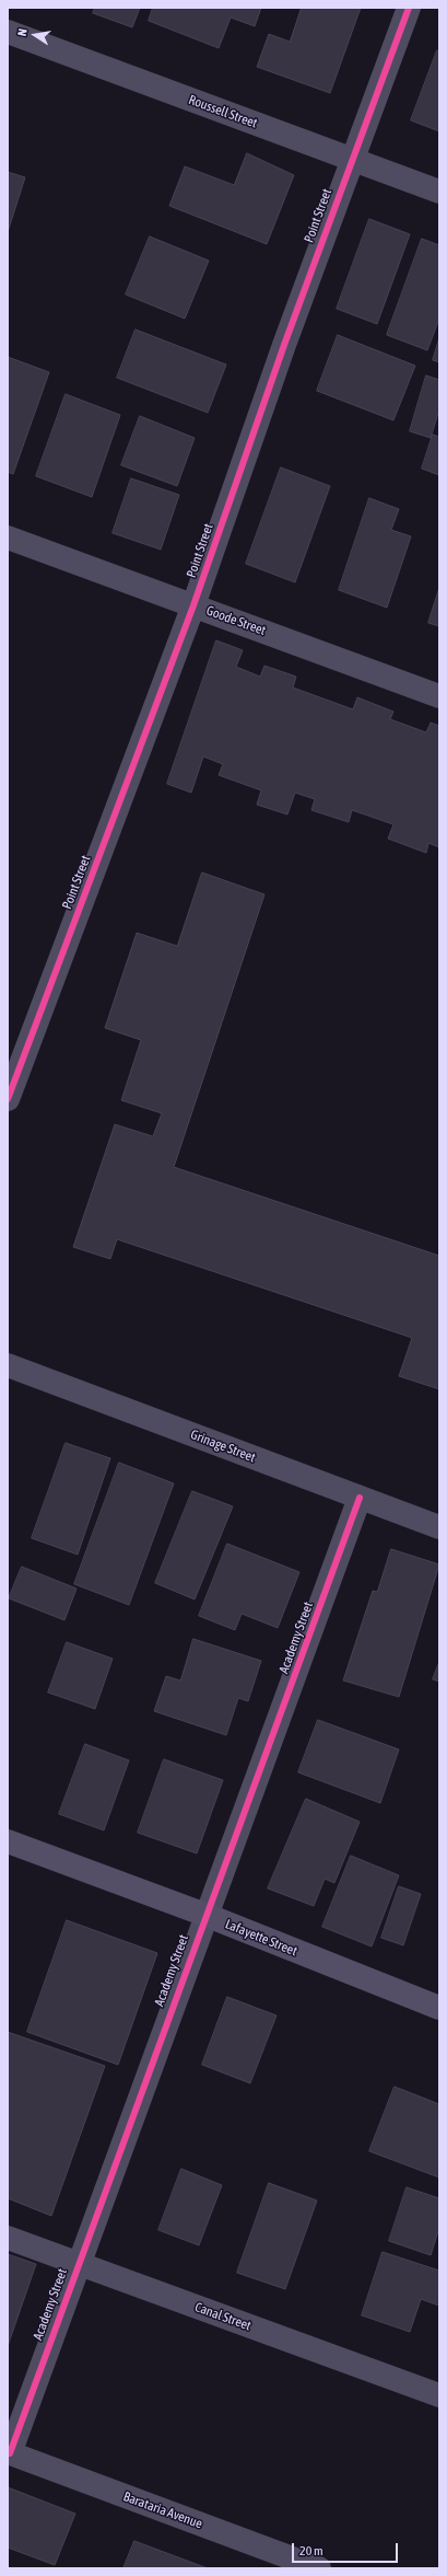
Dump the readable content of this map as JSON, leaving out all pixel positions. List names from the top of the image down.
{
  "streets": {
    "street": [
      "Roussell Street",
      "Point Street",
      "Goode Street",
      "Grinage Street",
      "Academy Street",
      "Lafayette Street",
      "Canal Street",
      "Barataria Avenue"
    ]
  },
  "crossings": [
    ["Roussell Street", "Point Street"],
    ["Point Street", "Goode Street"],
    ["Grinage Street", "Academy Street"],
    ["Academy Street", "Lafayette Street"],
    ["Academy Street", "Canal Street"],
    ["Academy Street", "Barataria Avenue"]
  ],
  "scale_bar": "20 m",
  "north": "left"
}
